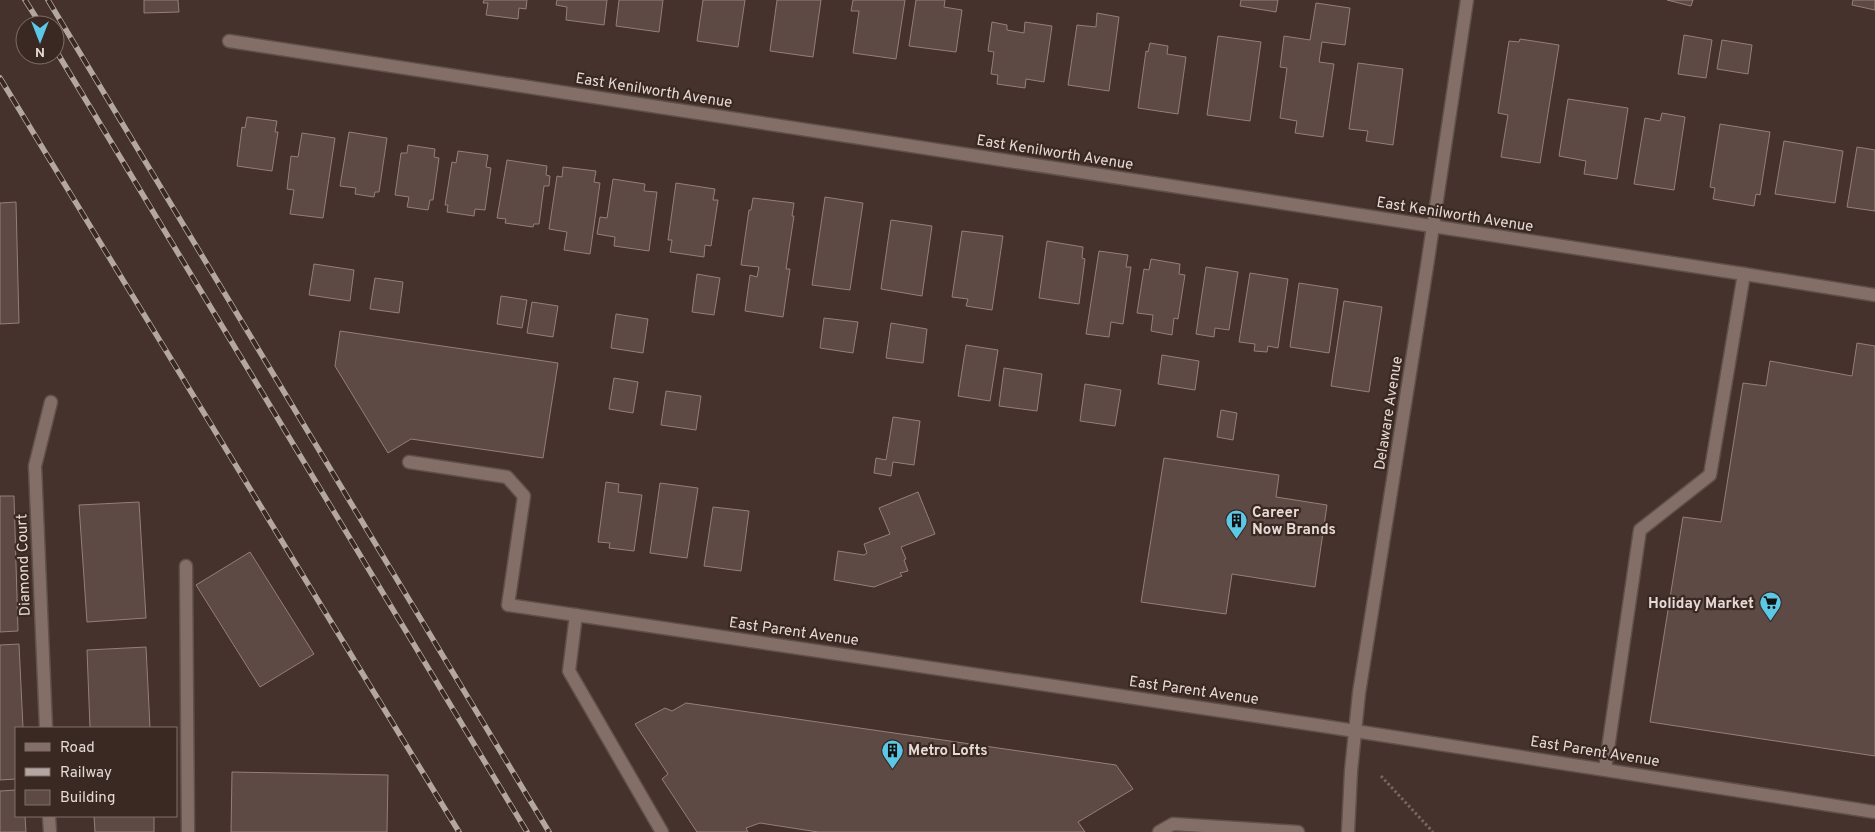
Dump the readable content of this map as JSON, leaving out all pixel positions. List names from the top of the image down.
{
  "streets": {
    "street": [
      "East Kenilworth Avenue",
      "Delaware Avenue",
      "Diamond Court",
      "East Parent Avenue"
    ]
  },
  "crossings": [
    ["East Kenilworth Avenue", "Delaware Avenue"],
    ["Delaware Avenue", "East Parent Avenue"]
  ],
  "places": {
    "building": ["Career Now Brands", "Metro Lofts"],
    "supermarket": ["Holiday Market"]
  },
  "legend": ["Road", "Railway", "Building"],
  "north": "bottom"
}
